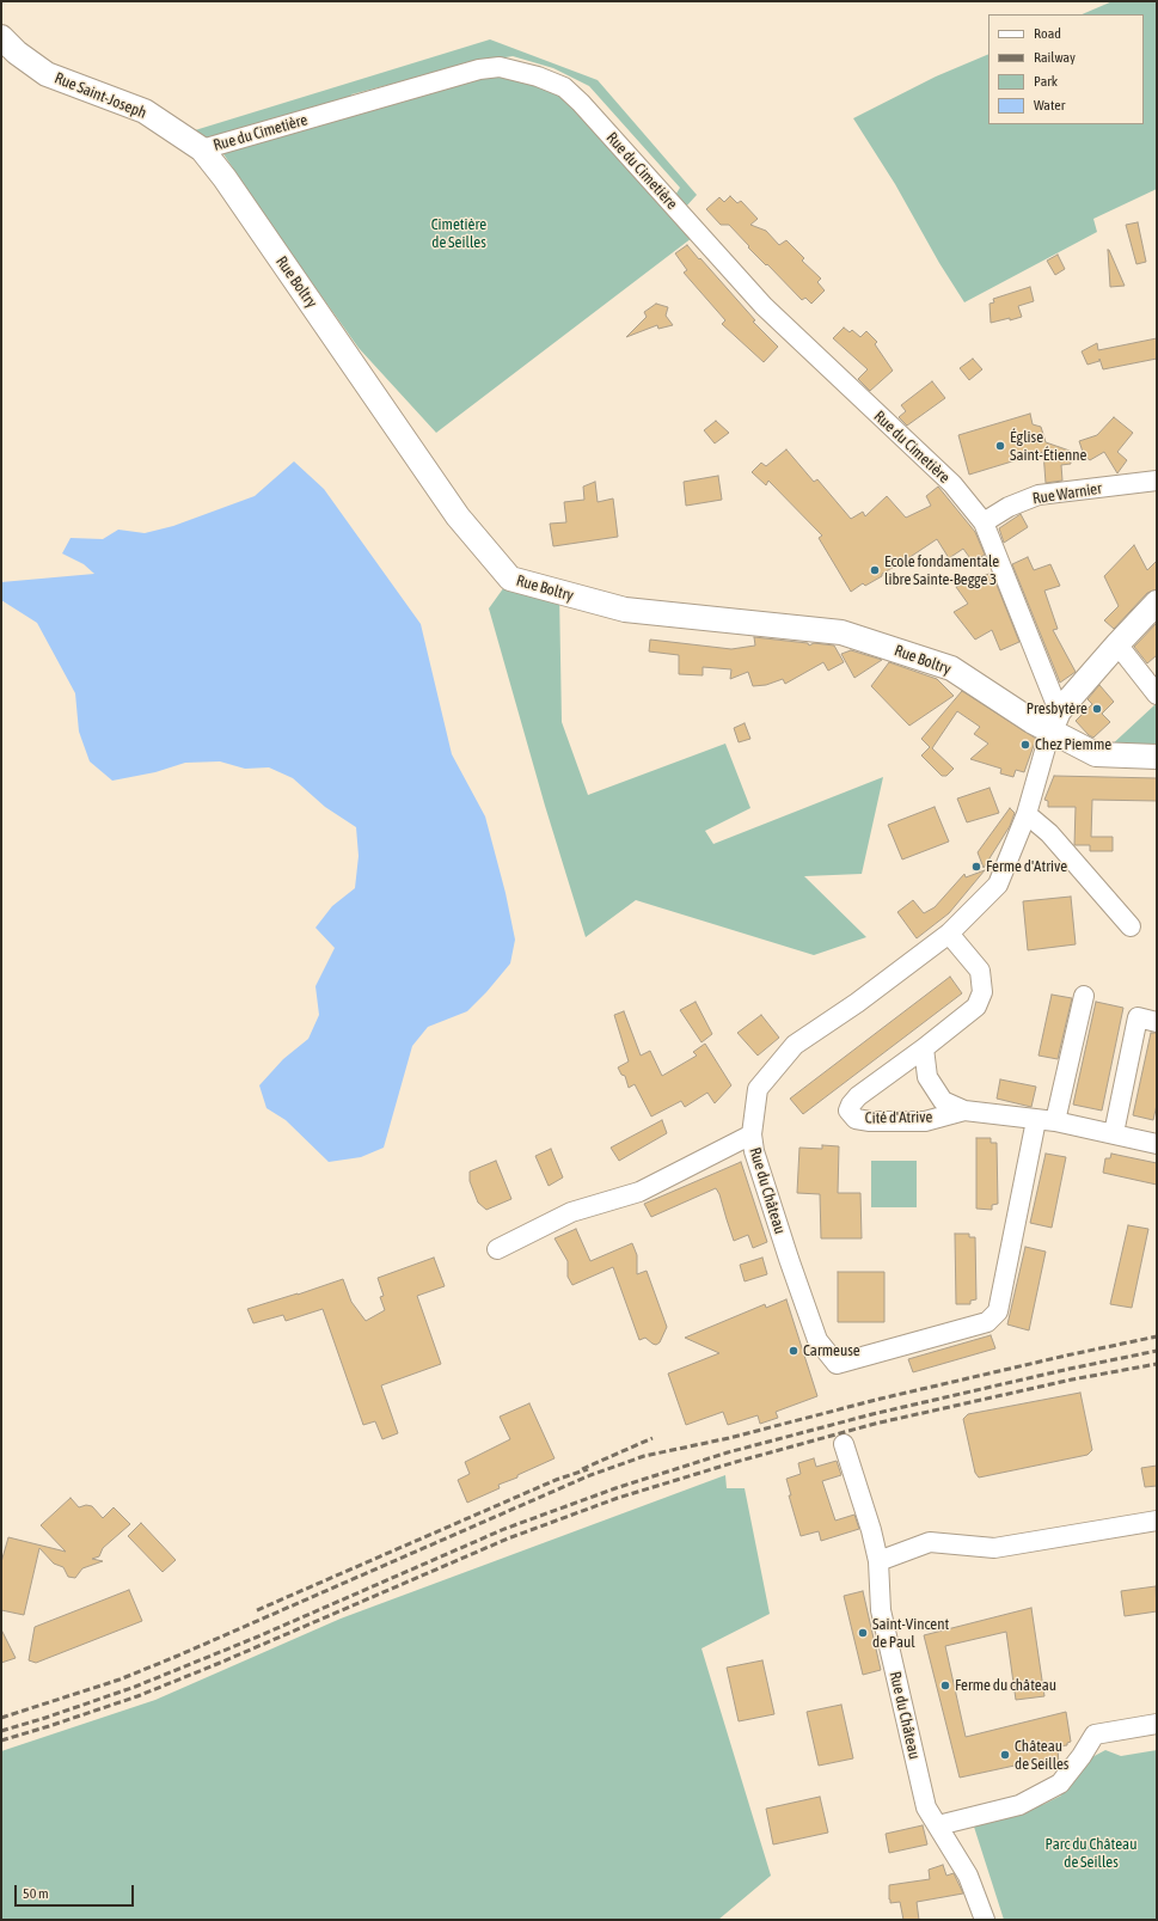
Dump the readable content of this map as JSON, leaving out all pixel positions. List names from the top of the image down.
{
  "streets": {
    "street": [
      "Rue Saint-Joseph",
      "Rue du Cimetière",
      "Rue Boltry",
      "Rue Warnier",
      "Cité d'Atrive",
      "Rue du Château"
    ]
  },
  "crossings": [
    ["Rue Saint-Joseph", "Rue du Cimetière"],
    ["Rue Saint-Joseph", "Rue Boltry"],
    ["Rue du Cimetière", "Rue Boltry"],
    ["Rue du Cimetière", "Rue Warnier"],
    ["Rue du Cimetière", "Rue du Château"],
    ["Rue Boltry", "Rue du Château"],
    ["Cité d'Atrive", "Rue du Château"]
  ],
  "parks": ["Cimetière de Seilles", "Parc du Château de Seilles"],
  "places": [
    "Église Saint-Étienne",
    "Ecole fondamentale libre Sainte-Begge 3",
    "Presbytère",
    "Chez Piemme",
    "Ferme d'Atrive",
    "Carmeuse",
    "Saint-Vincent de Paul",
    "Ferme du château",
    "Château de Seilles"
  ],
  "legend": [
    "Road",
    "Railway",
    "Park",
    "Water"
  ],
  "scale_bar": "50 m"
}
